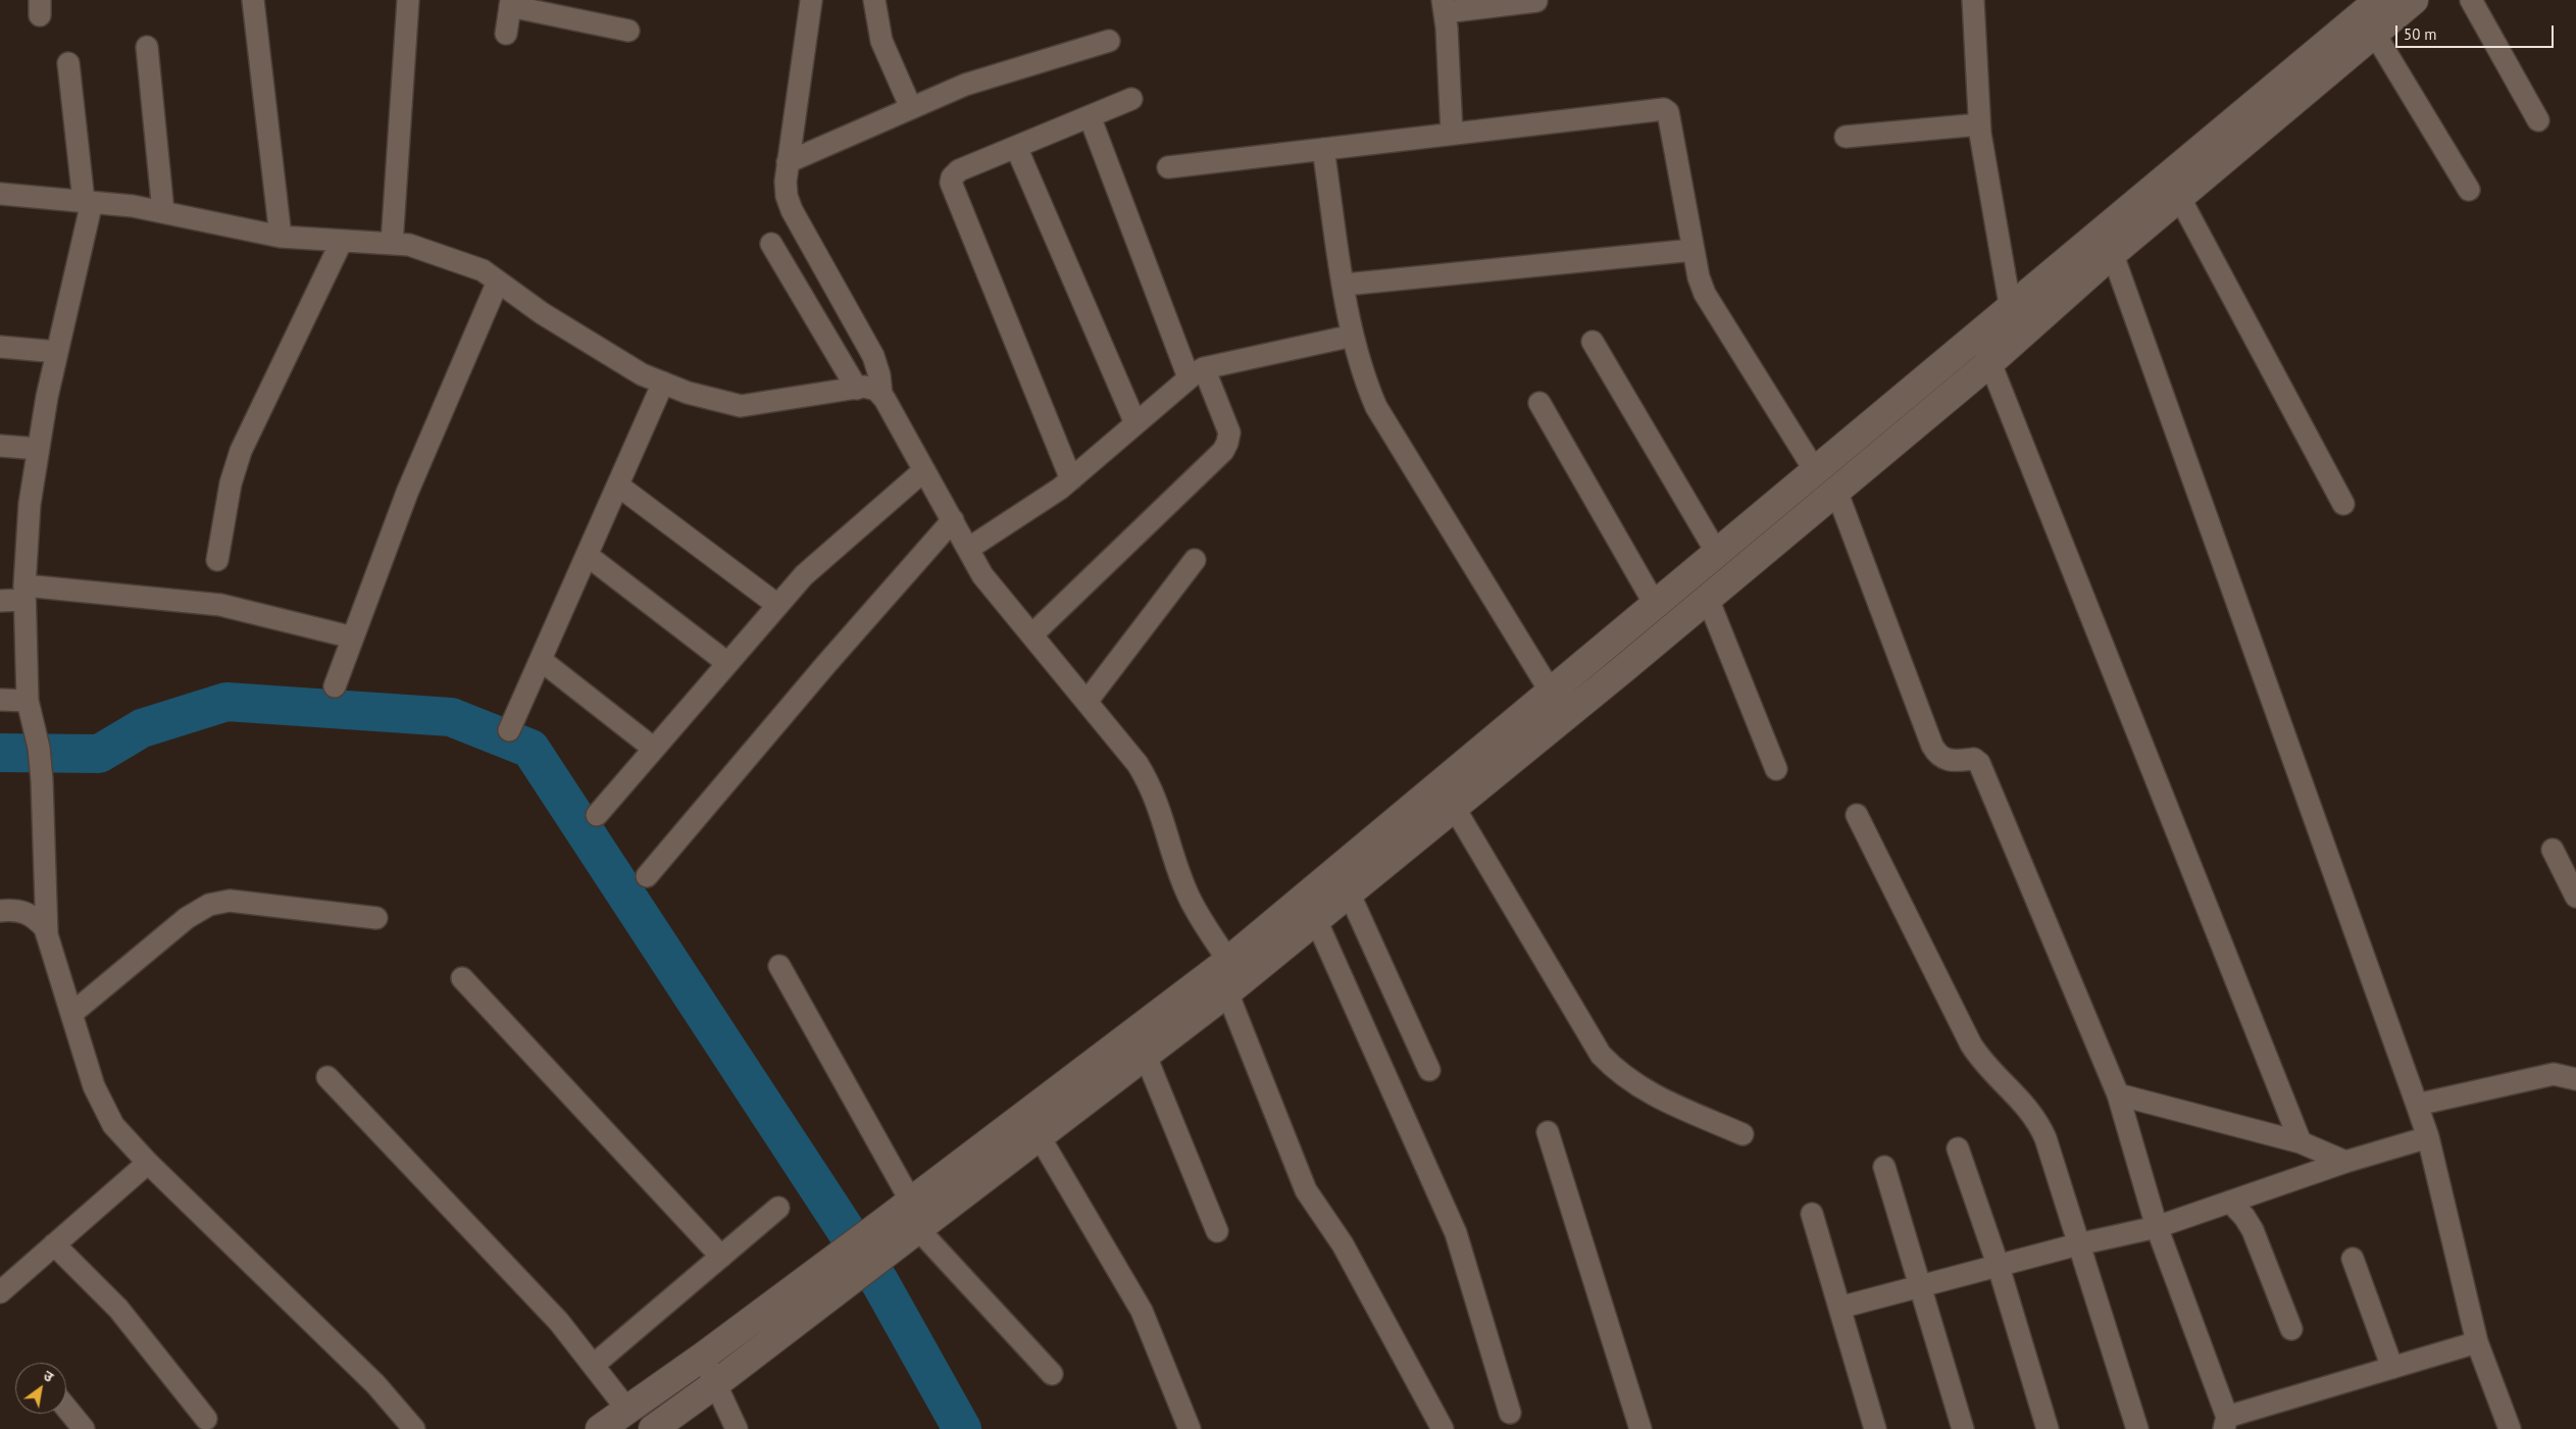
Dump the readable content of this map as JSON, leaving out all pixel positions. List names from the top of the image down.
{
  "scale_bar": "50 m",
  "north": "top right"
}
